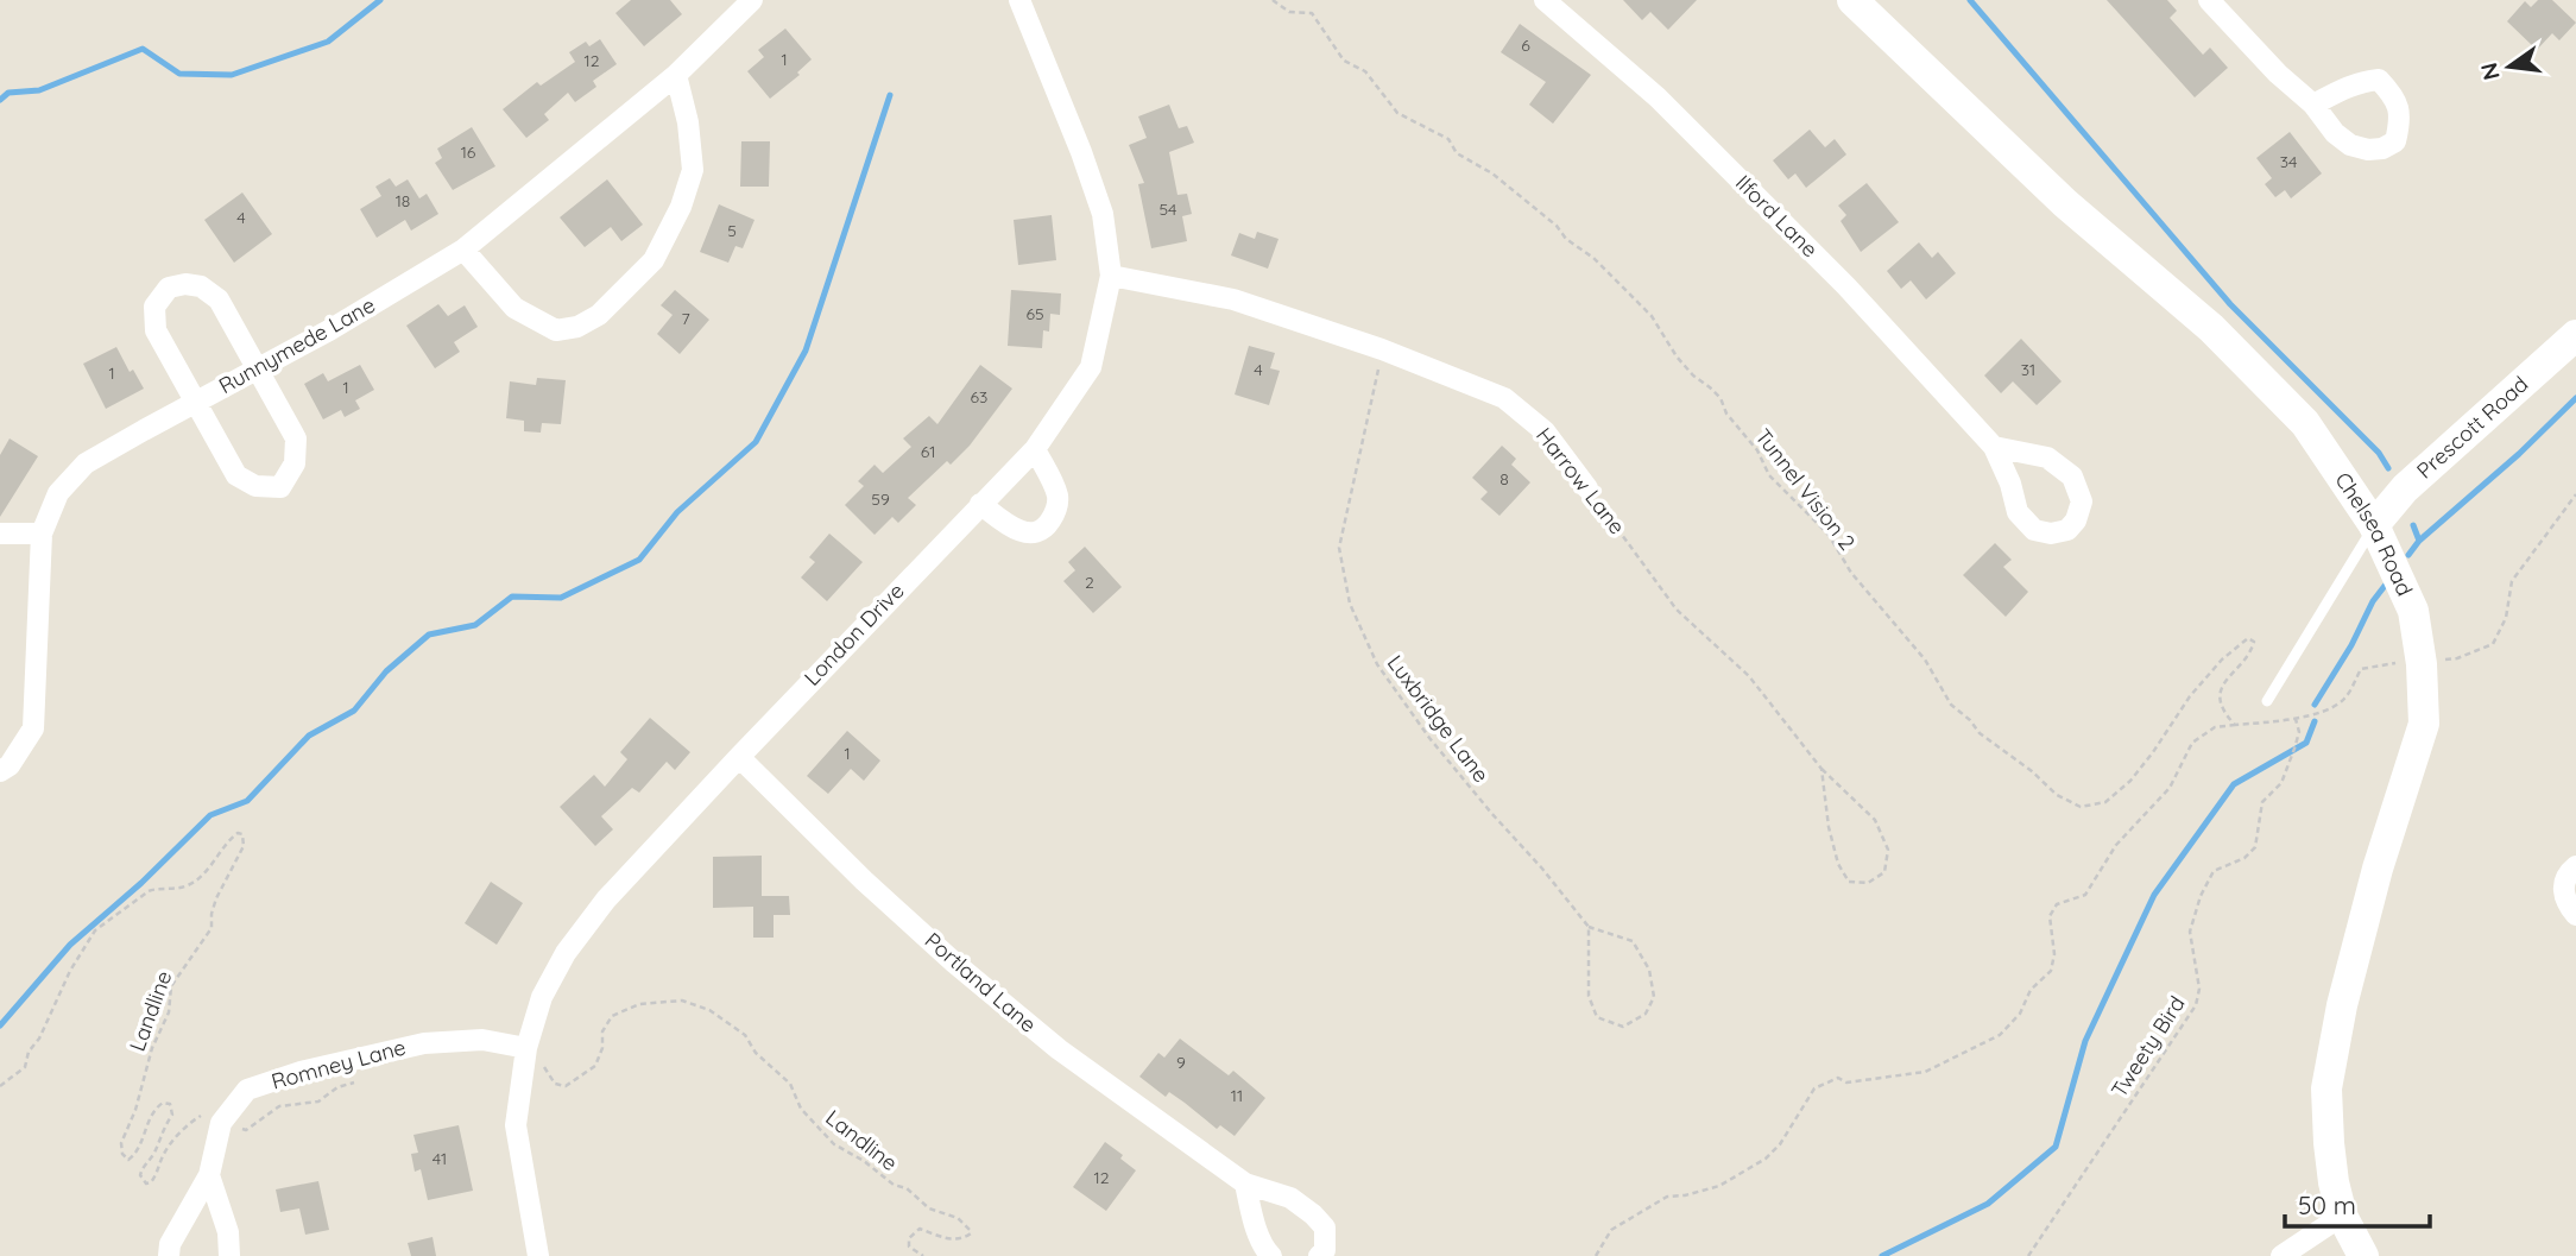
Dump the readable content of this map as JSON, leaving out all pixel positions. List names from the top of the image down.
{
  "streets": {
    "street": [
      "Ilford Lane",
      "Runnymede Lane",
      "Prescott Road",
      "Harrow Lane",
      "Chelsea Road",
      "London Drive",
      "Portland Lane",
      "Romney Lane"
    ],
    "path": [
      "Tunnel Vision 2",
      "Luxbridge Lane",
      "Landline",
      "Tweety Bird"
    ]
  },
  "crossings": [
    ["Prescott Road", "Chelsea Road"],
    ["Harrow Lane", "London Drive"],
    ["Harrow Lane", "Luxbridge Lane"],
    ["London Drive", "Portland Lane"],
    ["London Drive", "Landline"],
    ["London Drive", "Romney Lane"],
    ["Landline", "Romney Lane"]
  ],
  "house_numbers": [
    "6",
    "1",
    "12",
    "16",
    "34",
    "18",
    "54",
    "4",
    "5",
    "65",
    "7",
    "4",
    "31",
    "1",
    "1",
    "63",
    "61",
    "8",
    "59",
    "2",
    "1",
    "9",
    "11",
    "41",
    "12"
  ],
  "scale_bar": "50 m",
  "north": "left"
}
